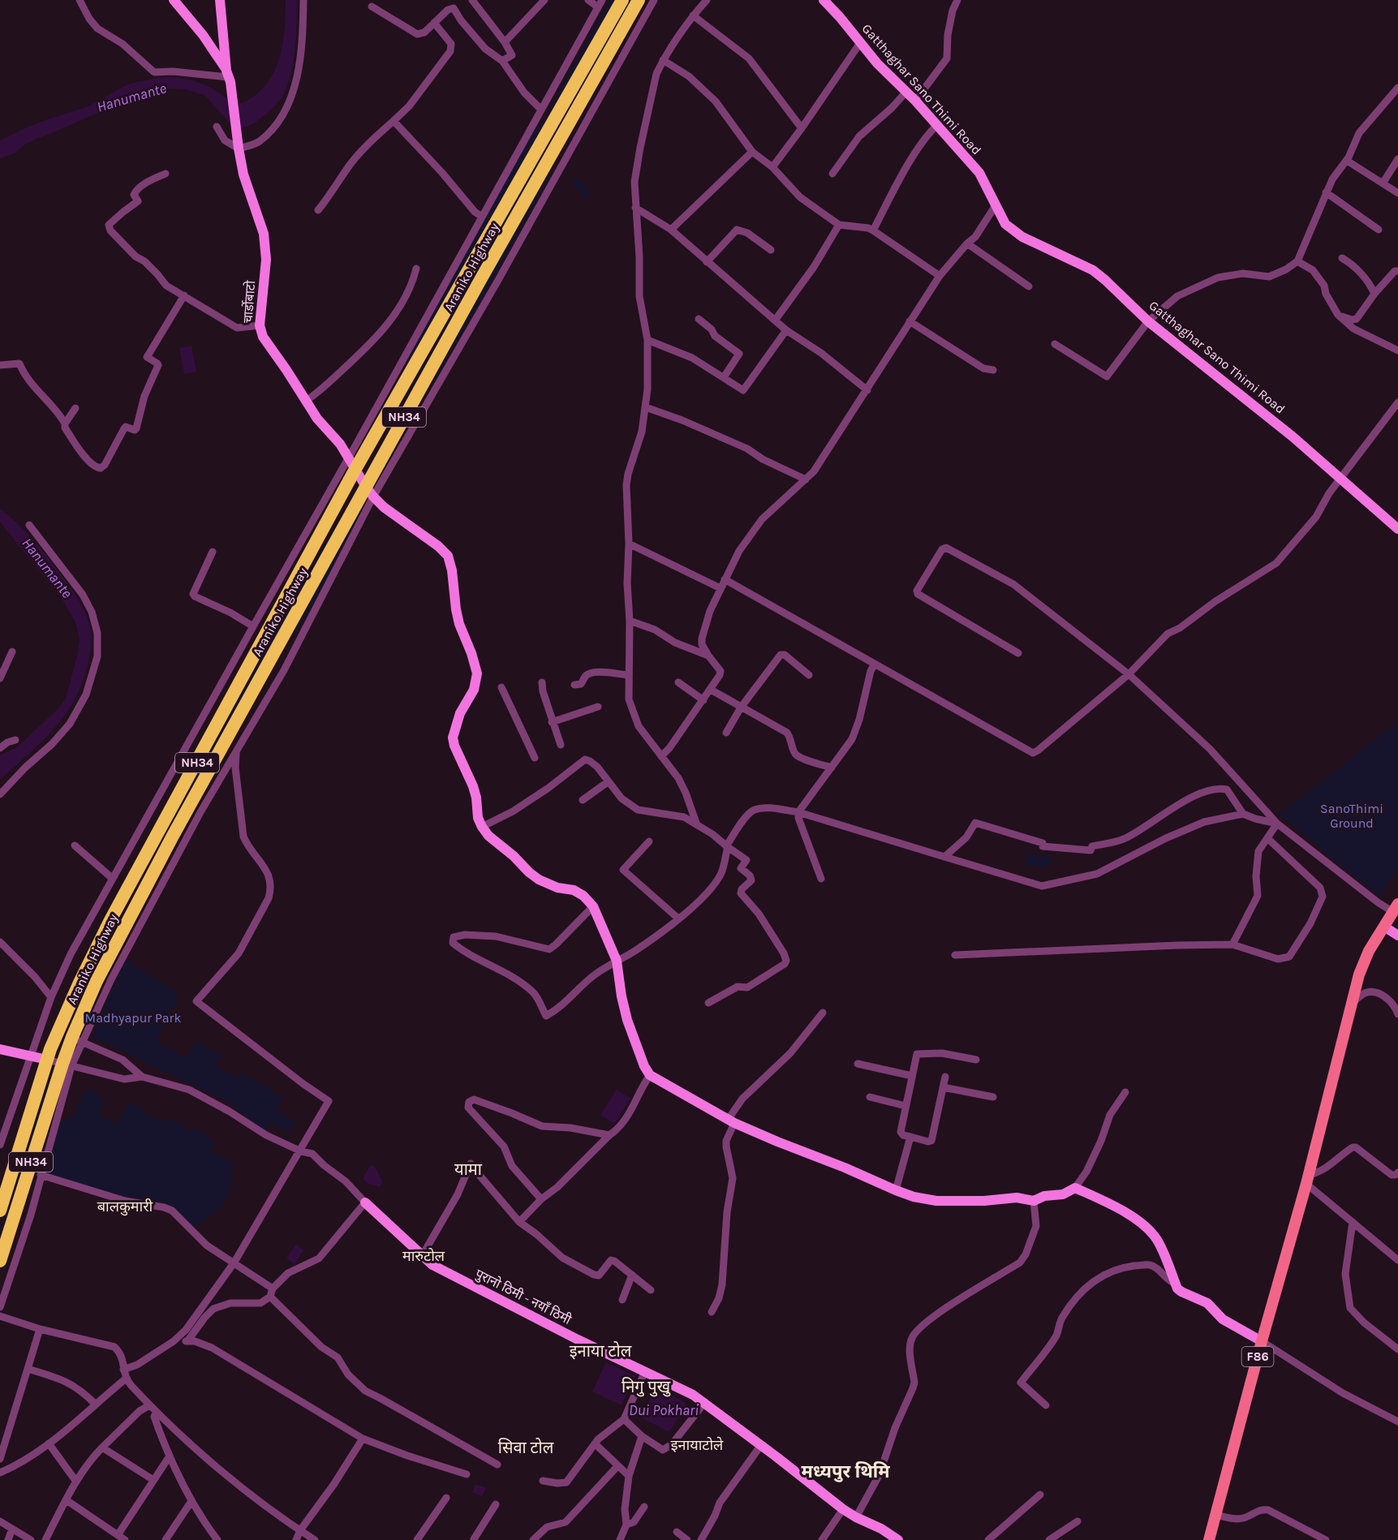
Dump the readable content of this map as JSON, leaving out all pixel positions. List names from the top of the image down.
{
  "streets": {
    "highway": ["Araniko Highway", "NH34"],
    "main road": [
      "Gatthaghar Sano Thimi Road",
      "चार्डोबाटो",
      "पुरानो ठिमी - नयाँ ठिमी",
      "F86"
    ]
  },
  "crossings": [
    ["Araniko Highway", "चार्डोबाटो"],
    ["Araniko Highway", "पुरानो ठिमी - नयाँ ठिमी"]
  ],
  "districts": [
    "यामा",
    "बालकुमारी",
    "मारुटोल",
    "इनाया टोल",
    "निगु पुखु",
    "इनायाटोले",
    "सिवा टोल",
    "मध्यपुर थिमि"
  ],
  "water": ["Hanumante", "Dui Pokhari"],
  "parks": ["SanoThimi Ground", "Madhyapur Park"]
}
